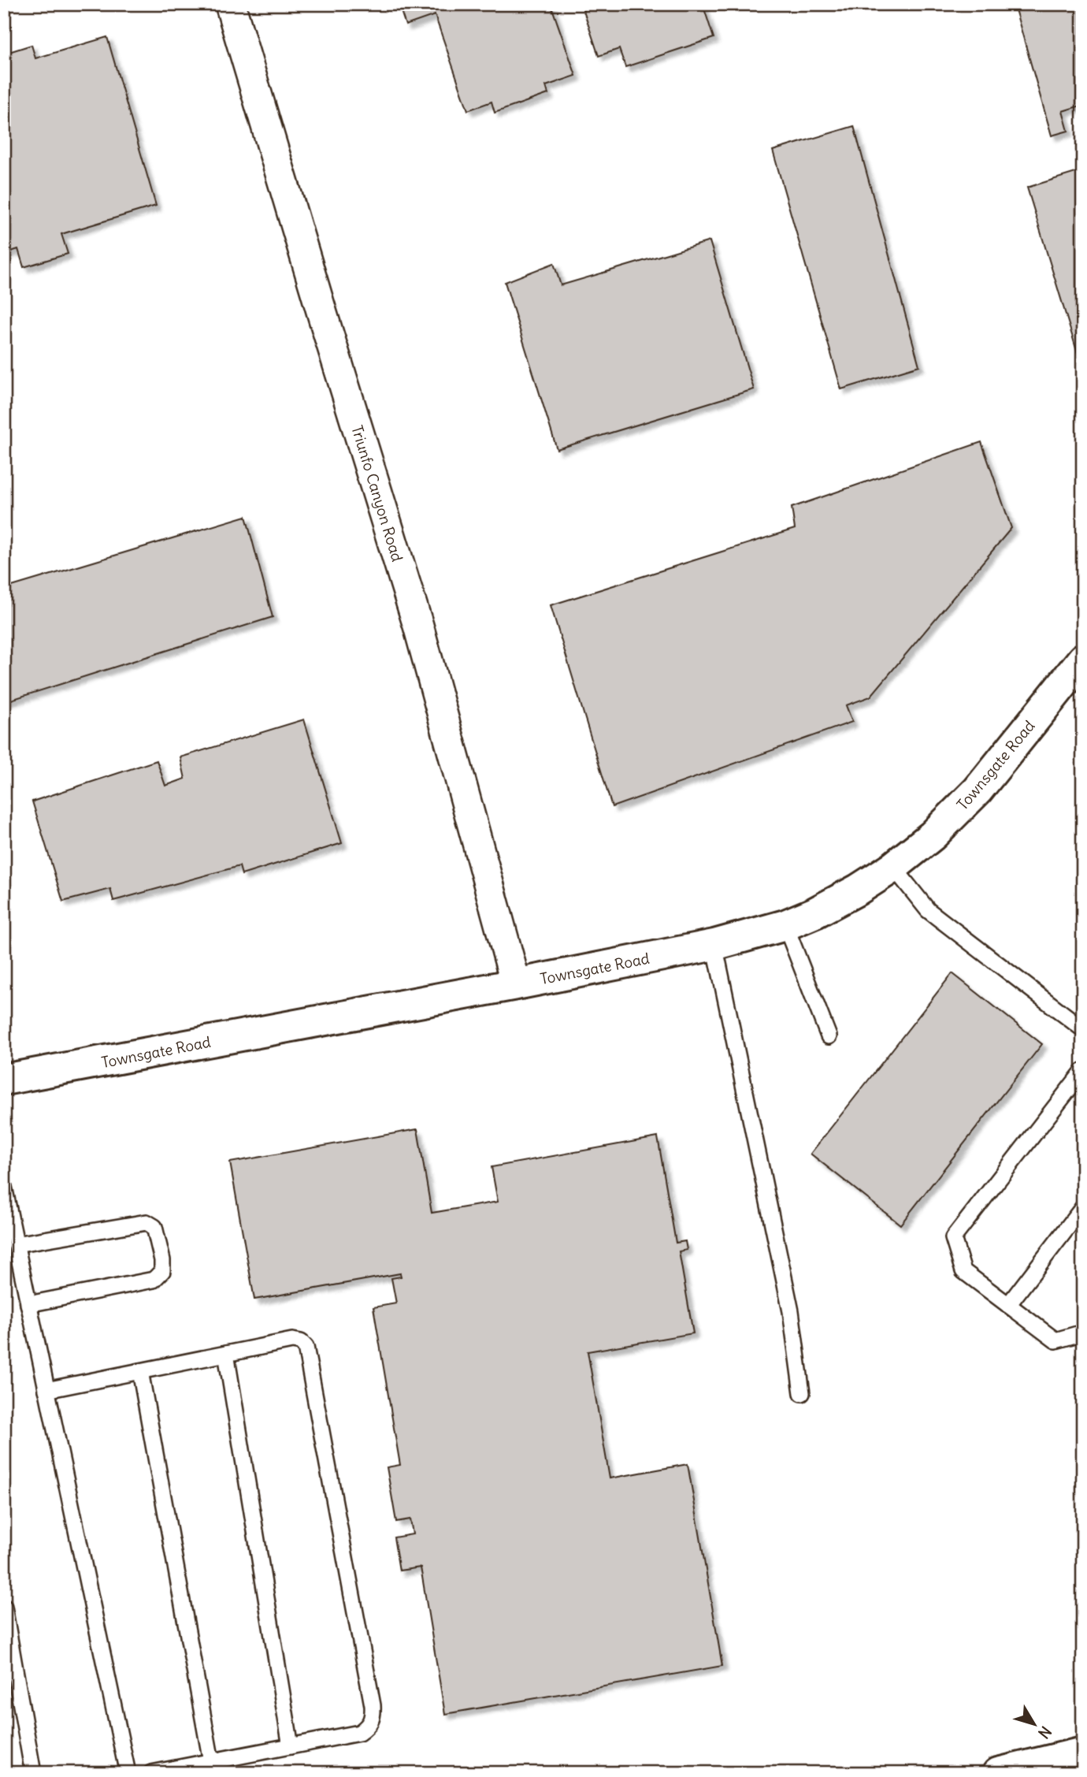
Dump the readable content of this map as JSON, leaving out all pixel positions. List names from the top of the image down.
{
  "streets": {
    "main road": ["Townsgate Road"],
    "street": ["Triunfo Canyon Road"]
  },
  "crossings": [
    ["Triunfo Canyon Road", "Townsgate Road"]
  ],
  "north": "bottom right"
}
